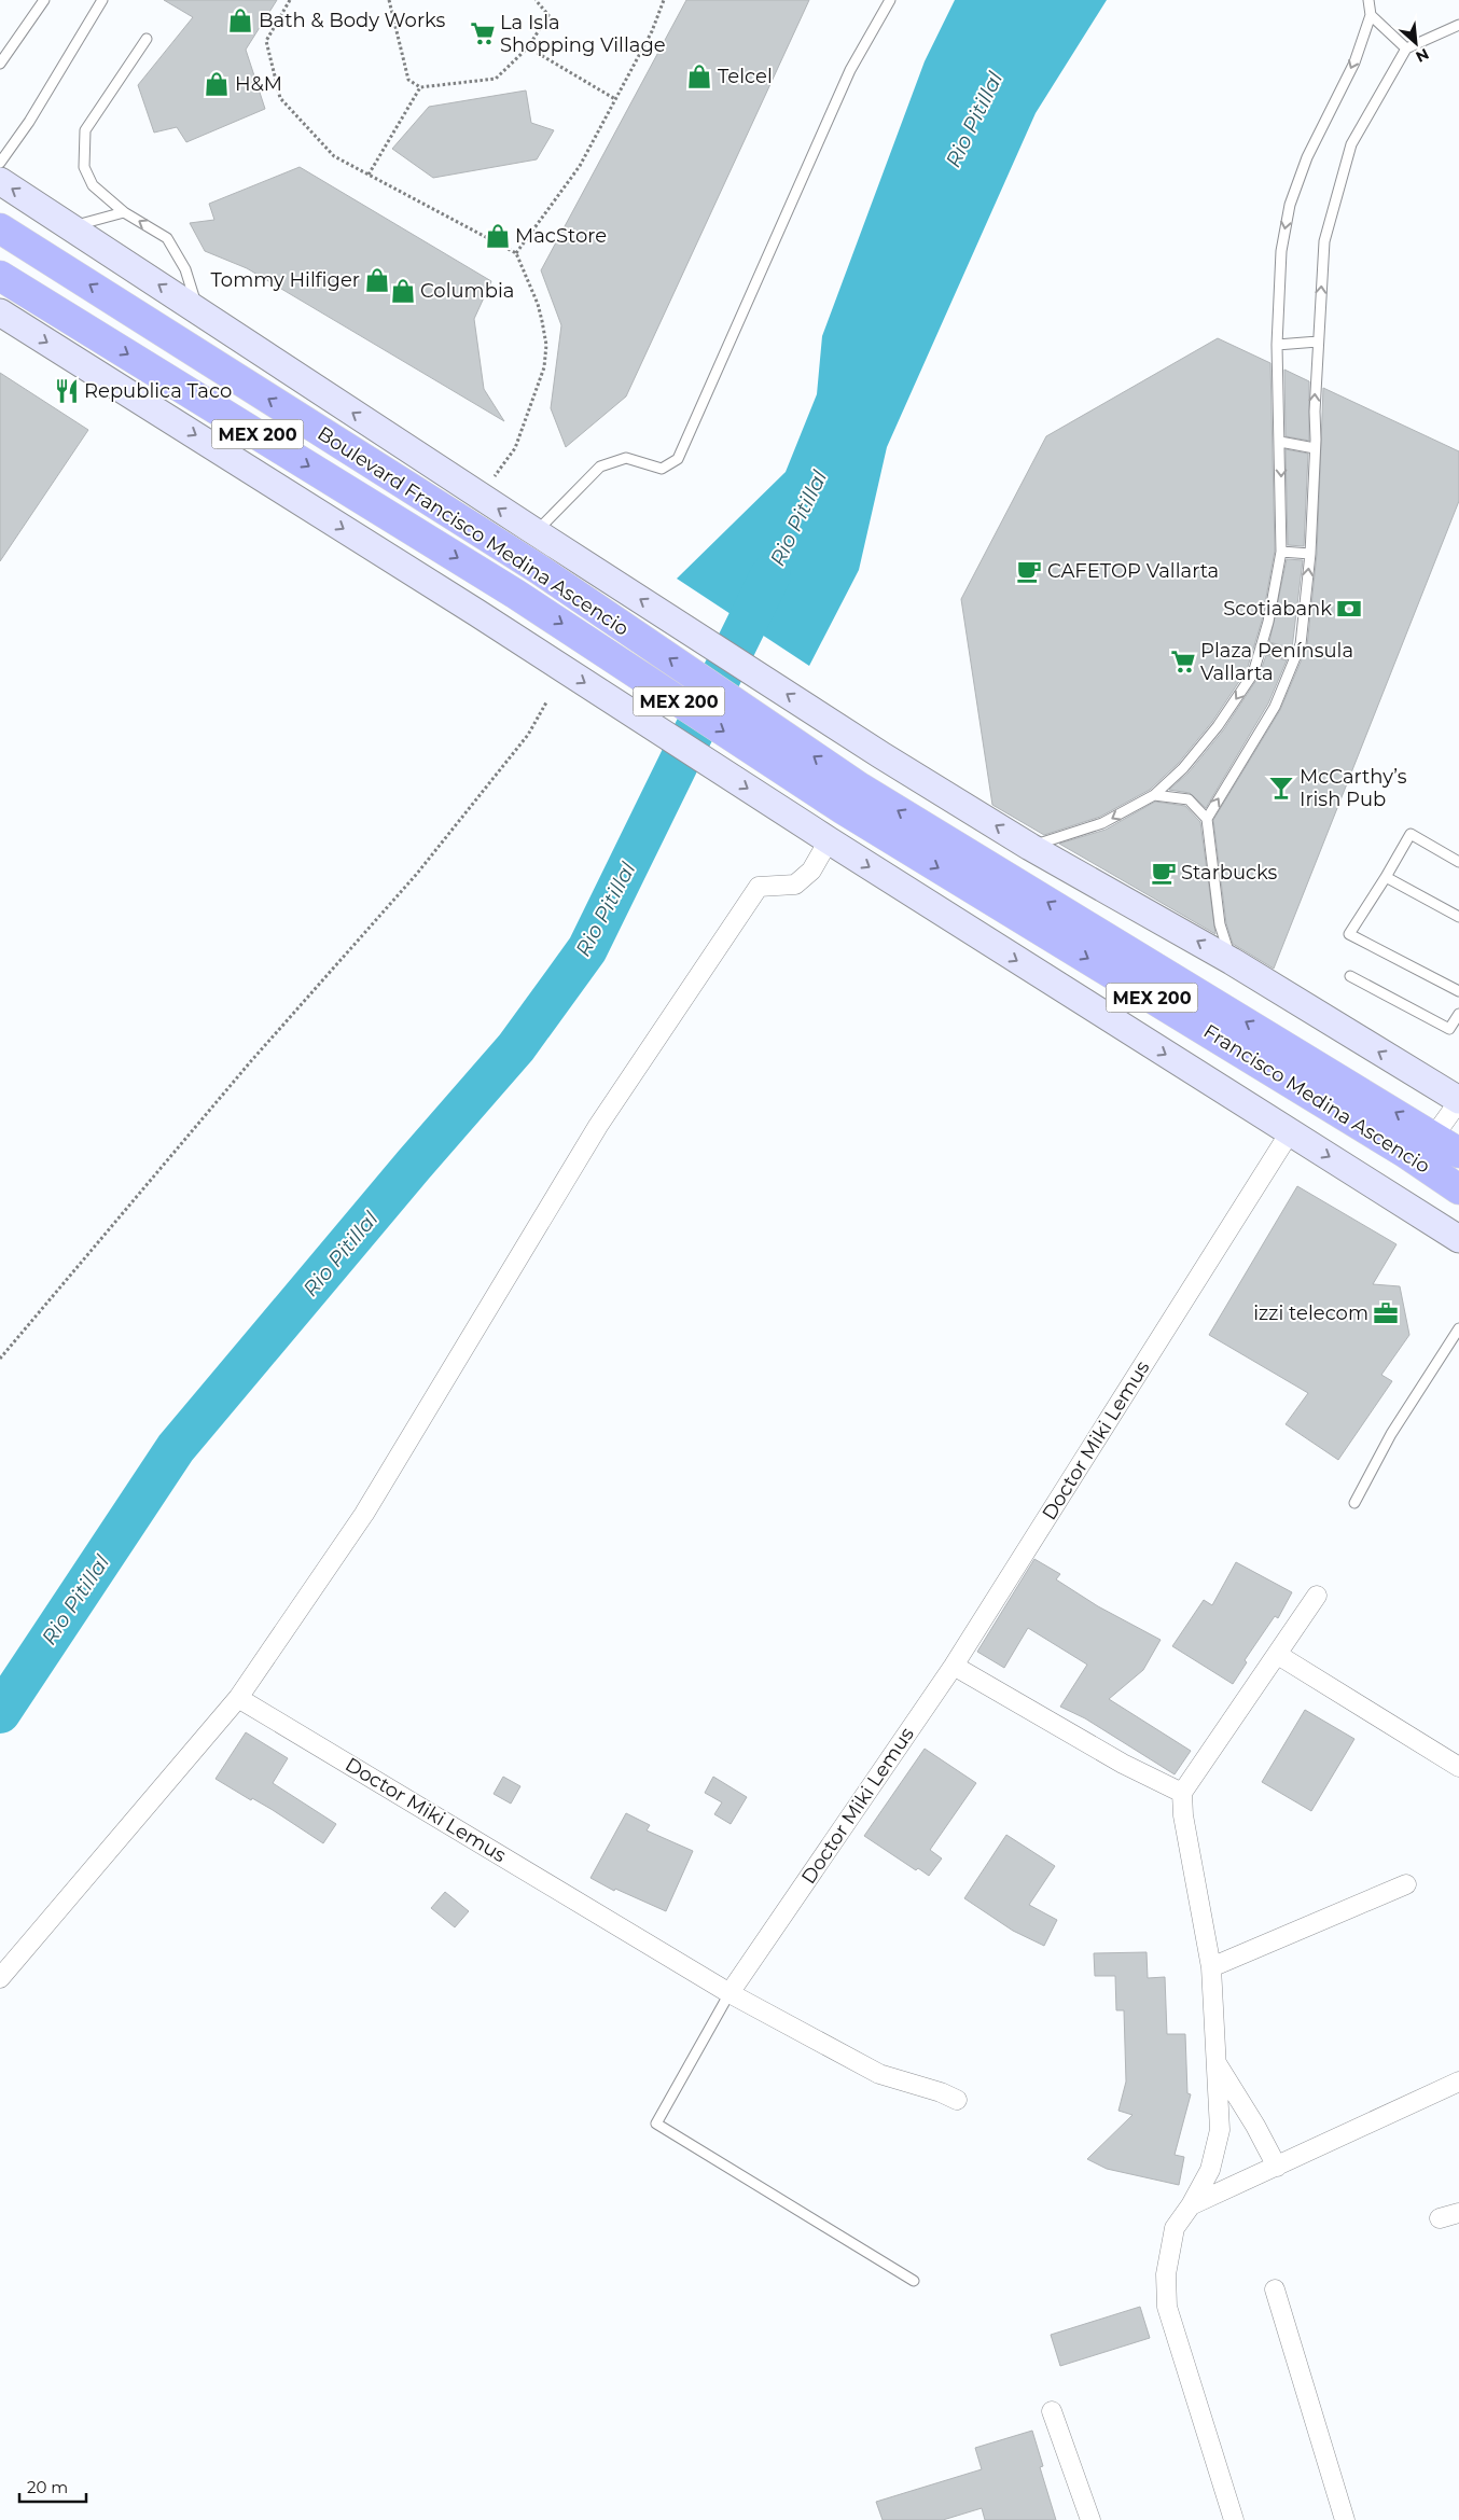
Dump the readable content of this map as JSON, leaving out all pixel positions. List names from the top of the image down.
{
  "streets": {
    "highway": ["MEX 200", "Boulevard Francisco Medina Ascencio", "Francisco Medina Ascencio"],
    "street": ["Doctor Miki Lemus"]
  },
  "crossings": [
    ["Boulevard Francisco Medina Ascencio", "Francisco Medina Ascencio"]
  ],
  "water": ["Rio Pitillal"],
  "places": {
    "shop": [
      "Bath & Body Works",
      "Telcel",
      "H&M",
      "MacStore",
      "Tommy Hilfiger",
      "Columbia"
    ],
    "supermarket": ["La Isla Shopping Village", "Plaza Península Vallarta"],
    "restaurant": ["Republica Taco"],
    "cafe": ["CAFETOP Vallarta", "Starbucks"],
    "bank": ["Scotiabank"],
    "bar": ["McCarthy’s Irish Pub"],
    "office": ["izzi telecom"]
  },
  "scale_bar": "20 m",
  "north": "bottom right"
}
